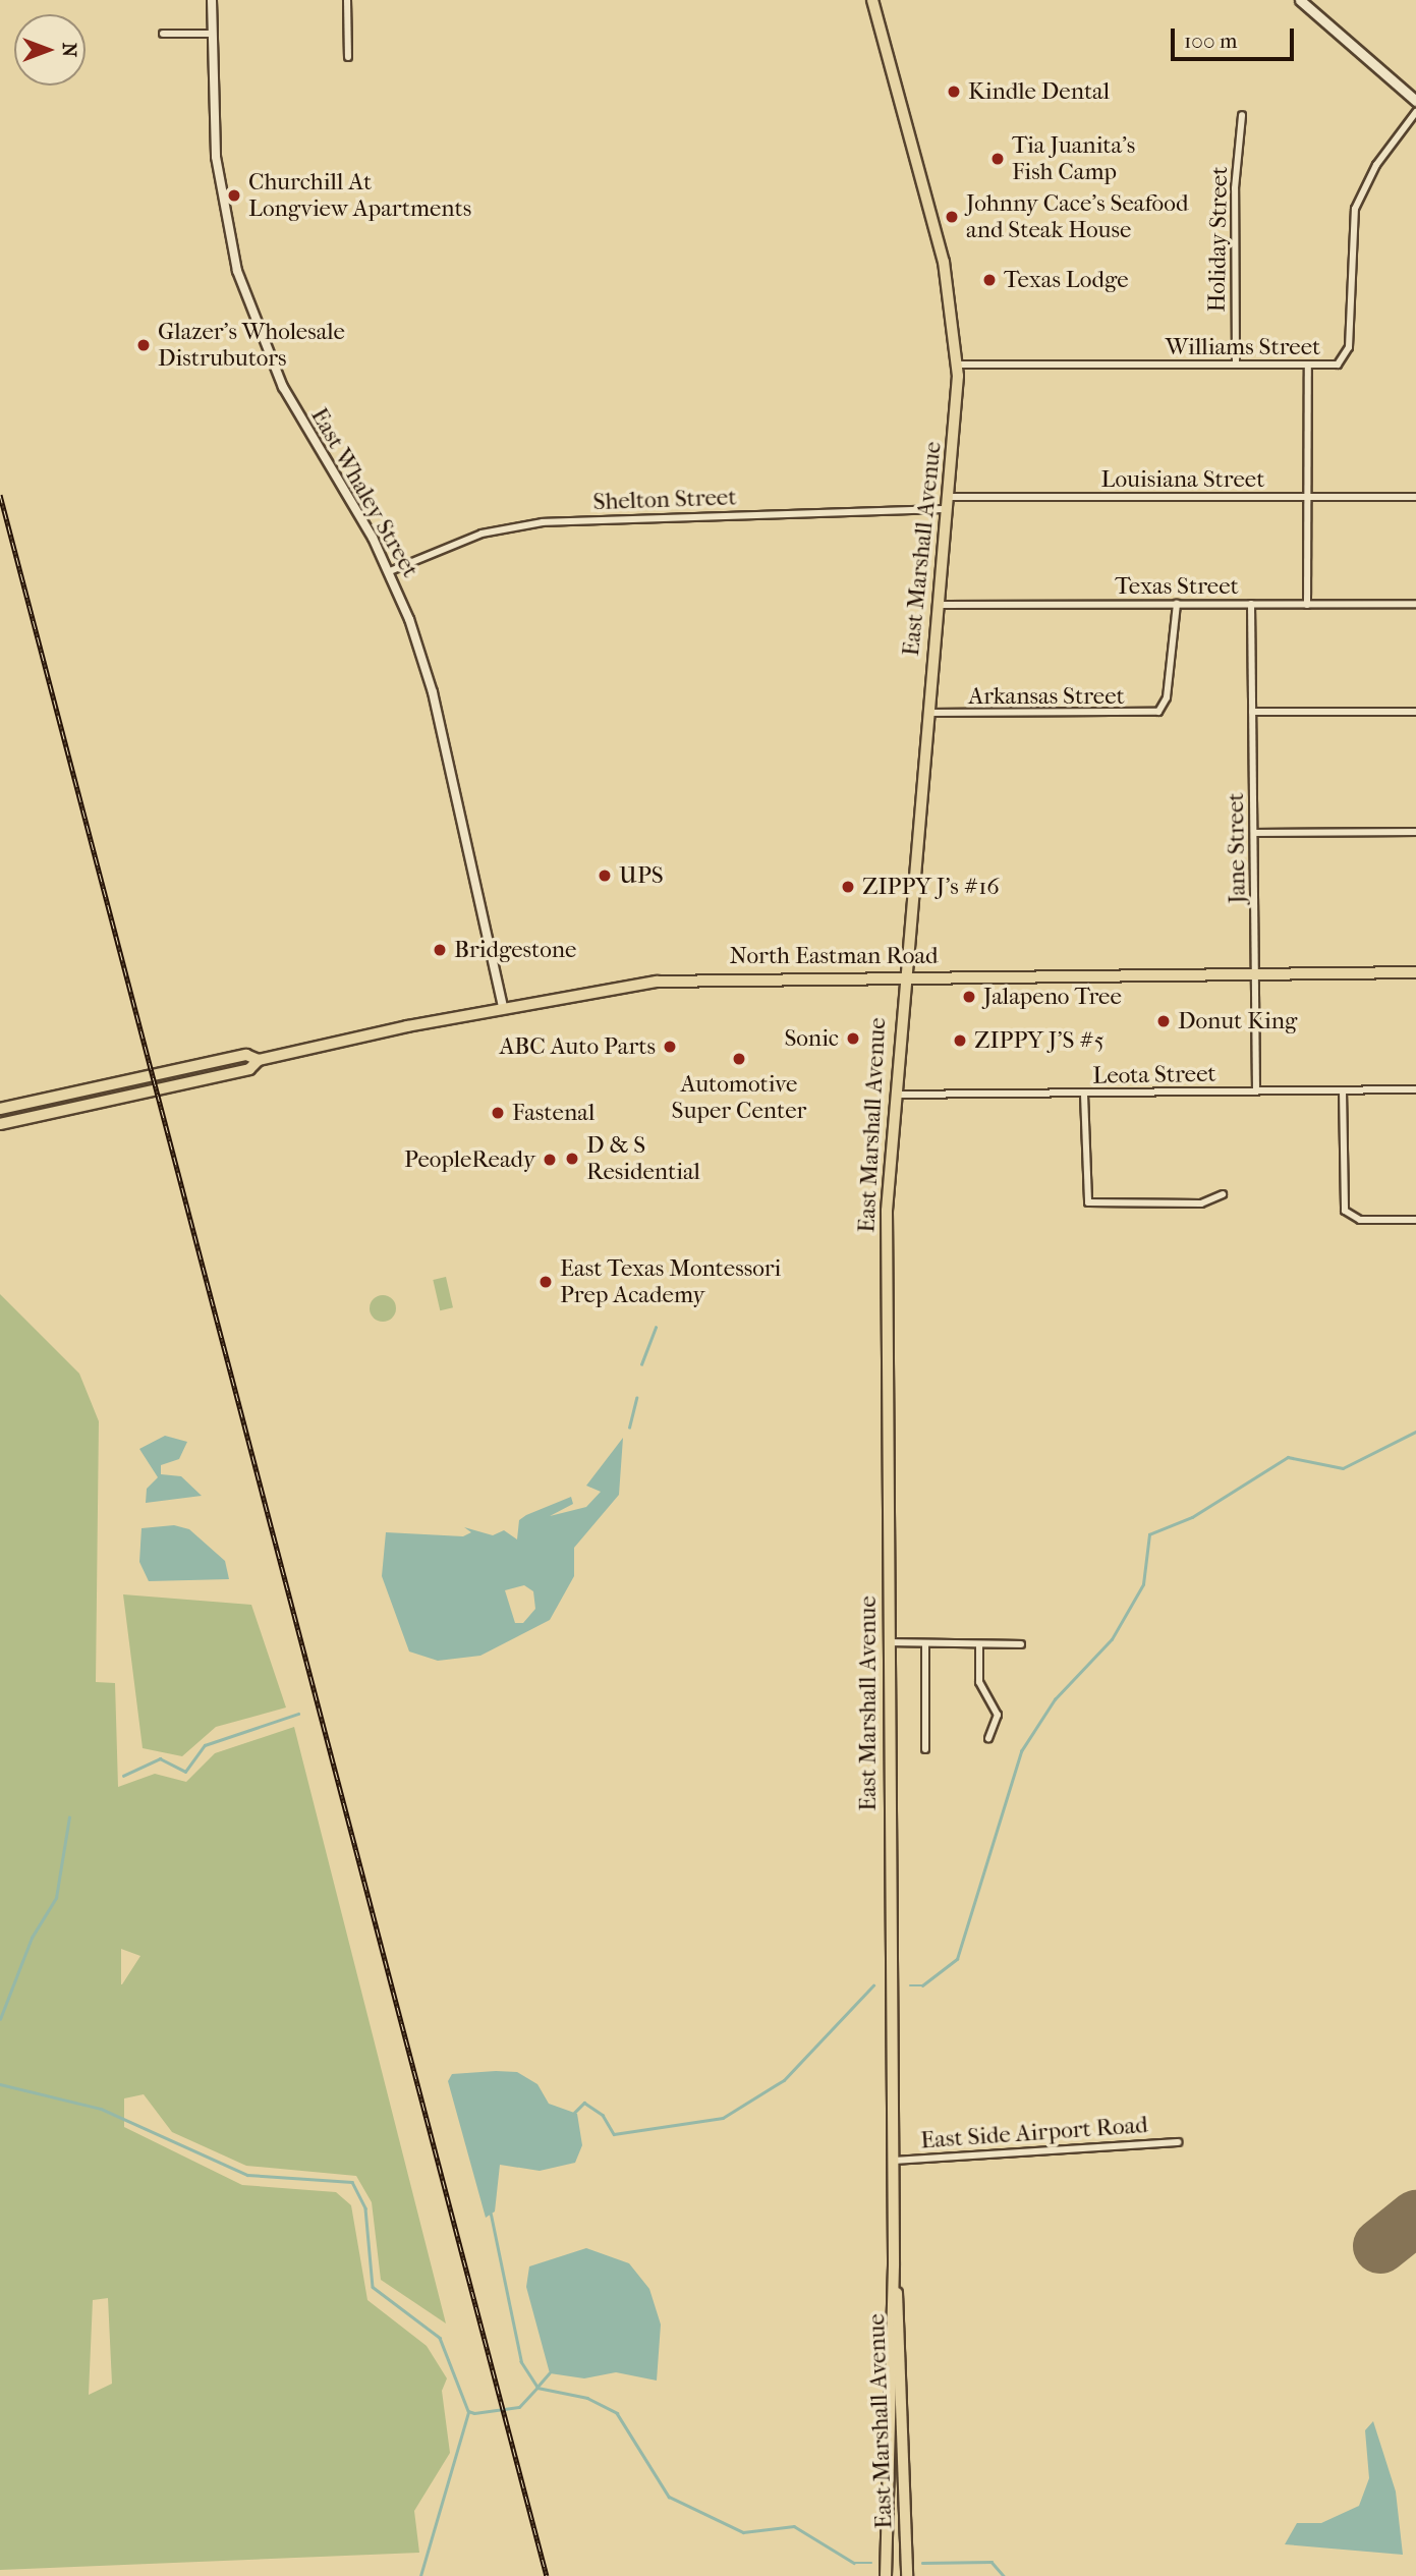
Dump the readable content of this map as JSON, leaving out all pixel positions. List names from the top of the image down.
{
  "streets": {
    "main road": ["East Marshall Avenue", "North Eastman Road"],
    "street": [
      "Holiday Street",
      "Williams Street",
      "Louisiana Street",
      "East Whaley Street",
      "Shelton Street",
      "Texas Street",
      "Arkansas Street",
      "Jane Street",
      "Leota Street",
      "East Side Airport Road"
    ]
  },
  "crossings": [
    ["Holiday Street", "Williams Street"],
    ["Williams Street", "East Marshall Avenue"],
    ["Louisiana Street", "East Marshall Avenue"],
    ["East Whaley Street", "Shelton Street"],
    ["East Whaley Street", "North Eastman Road"],
    ["Shelton Street", "East Marshall Avenue"],
    ["East Marshall Avenue", "Texas Street"],
    ["East Marshall Avenue", "Arkansas Street"],
    ["East Marshall Avenue", "North Eastman Road"],
    ["East Marshall Avenue", "Leota Street"],
    ["East Marshall Avenue", "East Side Airport Road"],
    ["Texas Street", "Arkansas Street"],
    ["Texas Street", "Jane Street"],
    ["Jane Street", "North Eastman Road"],
    ["Jane Street", "Leota Street"]
  ],
  "places": [
    "Kindle Dental",
    "Tia Juanita's Fish Camp",
    "Churchill At Longview Apartments",
    "Johnny Cace's Seafood and Steak House",
    "Texas Lodge",
    "Glazer's Wholesale Distrubutors",
    "UPS",
    "ZIPPY J's #16",
    "Bridgestone",
    "Jalapeno Tree",
    "Donut King",
    "Sonic",
    "ZIPPY J'S #5",
    "ABC Auto Parts",
    "Automotive Super Center",
    "Fastenal",
    "D & S Residential",
    "PeopleReady",
    "East Texas Montessori Prep Academy"
  ],
  "scale_bar": "100 m",
  "north": "right"
}
